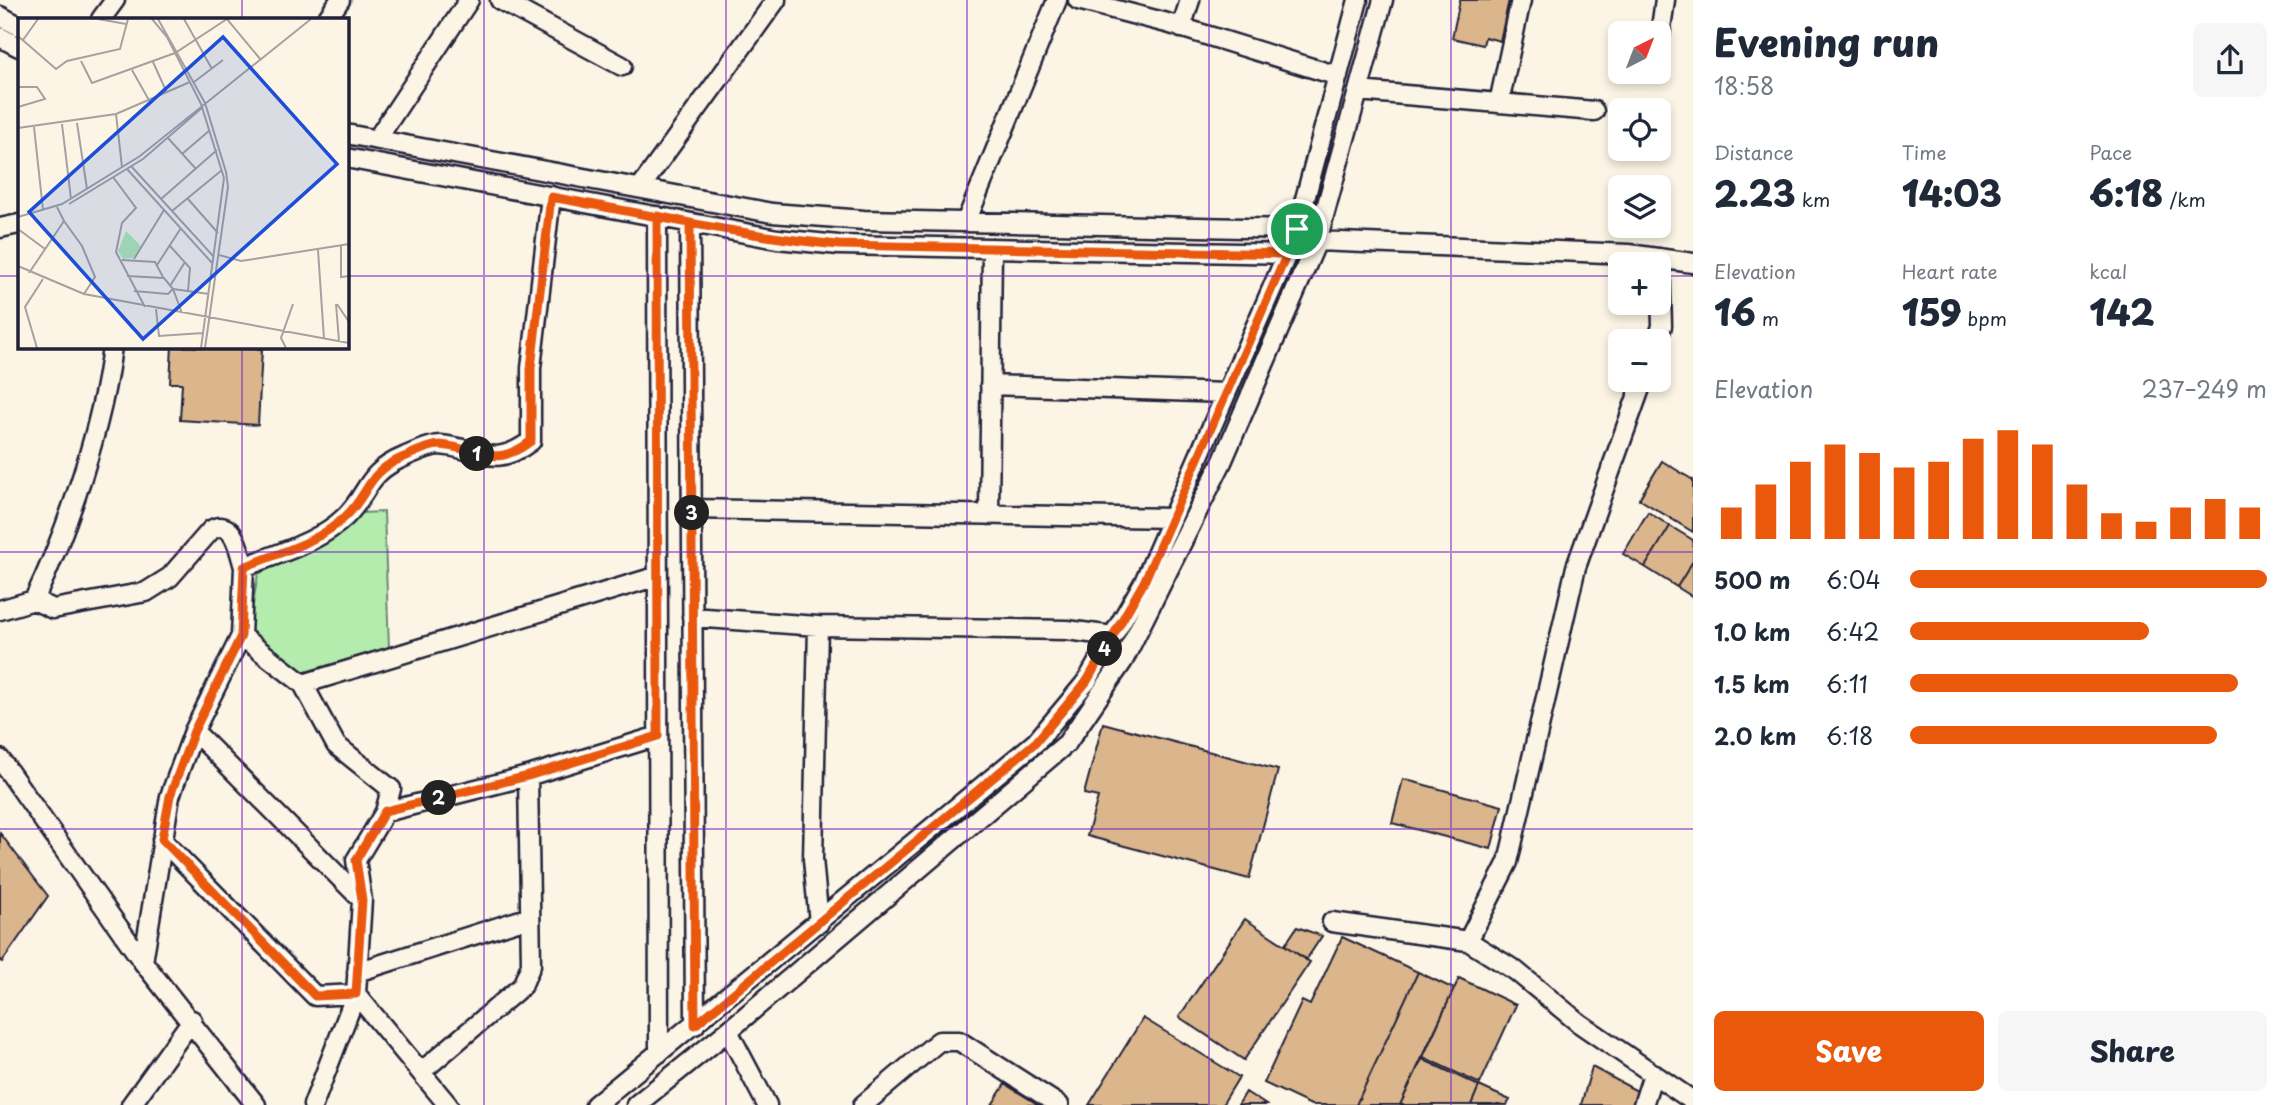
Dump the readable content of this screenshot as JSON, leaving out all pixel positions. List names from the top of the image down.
{
  "north": "top right",
  "page": {
    "heading": ["Evening run", "18:58"],
    "map_buttons": ["+", "−"],
    "stats": [
      ["Distance", "2.23 km"],
      ["Time", "14:03"],
      ["Pace", "6:18 /km"],
      ["Elevation", "16 m"],
      ["Heart rate", "159 bpm"],
      ["kcal", "142"]
    ],
    "chart": ["Elevation", "237–249 m"],
    "pins": [
      "1",
      "3",
      "4",
      "2"
    ],
    "list": [
      {
        "name": "500 m",
        "note": "6:04"
      },
      {
        "name": "1.0 km",
        "note": "6:42"
      },
      {
        "name": "1.5 km",
        "note": "6:11"
      },
      {
        "name": "2.0 km",
        "note": "6:18"
      }
    ],
    "buttons": ["Save", "Share"]
  }
}
